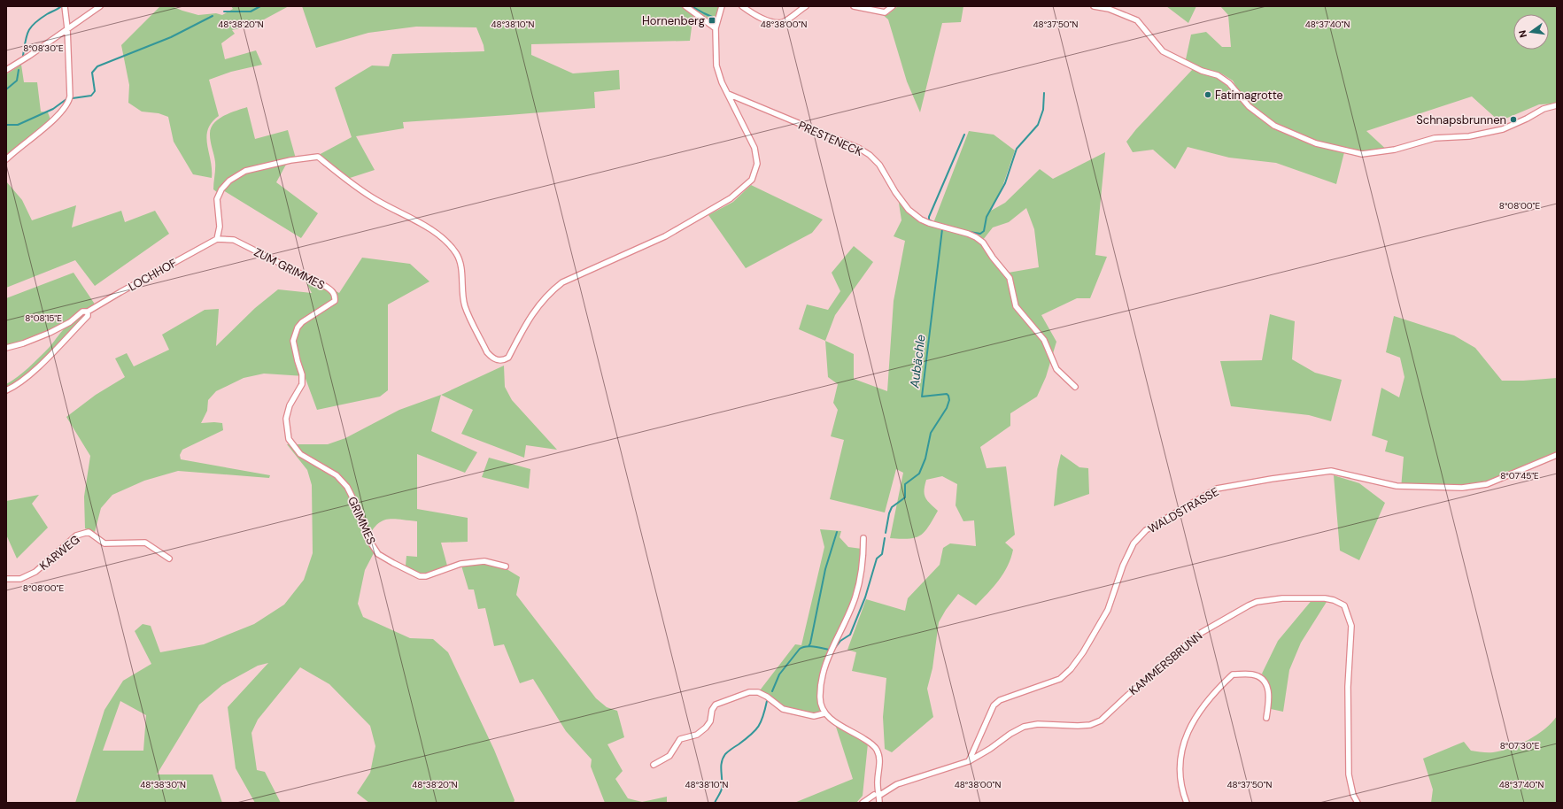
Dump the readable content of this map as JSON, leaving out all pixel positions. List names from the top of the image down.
{
  "streets": {
    "street": [
      "PRESTENECK",
      "ZUM GRIMMES",
      "LOCHHOF",
      "WALDSTRASSE",
      "GRIMMES",
      "KARWEG",
      "KAMMERSBRUNN"
    ]
  },
  "crossings": [
    ["ZUM GRIMMES", "LOCHHOF"],
    ["ZUM GRIMMES", "GRIMMES"],
    ["WALDSTRASSE", "KAMMERSBRUNN"]
  ],
  "water": ["Aubächle"],
  "places": {
    "transit": ["Hornenberg"],
    "other": ["Fatimagrotte", "Schnapsbrunnen"]
  },
  "north": "left",
  "coordinates": [
    "48°38'20\"N",
    "48°38'10\"N",
    "48°38'00\"N",
    "48°37'50\"N",
    "48°37'40\"N",
    "8°08'30\"E",
    "8°08'00\"E",
    "8°08'15\"E",
    "8°07'45\"E",
    "8°07'30\"E",
    "48°38'30\"N"
  ]
}
